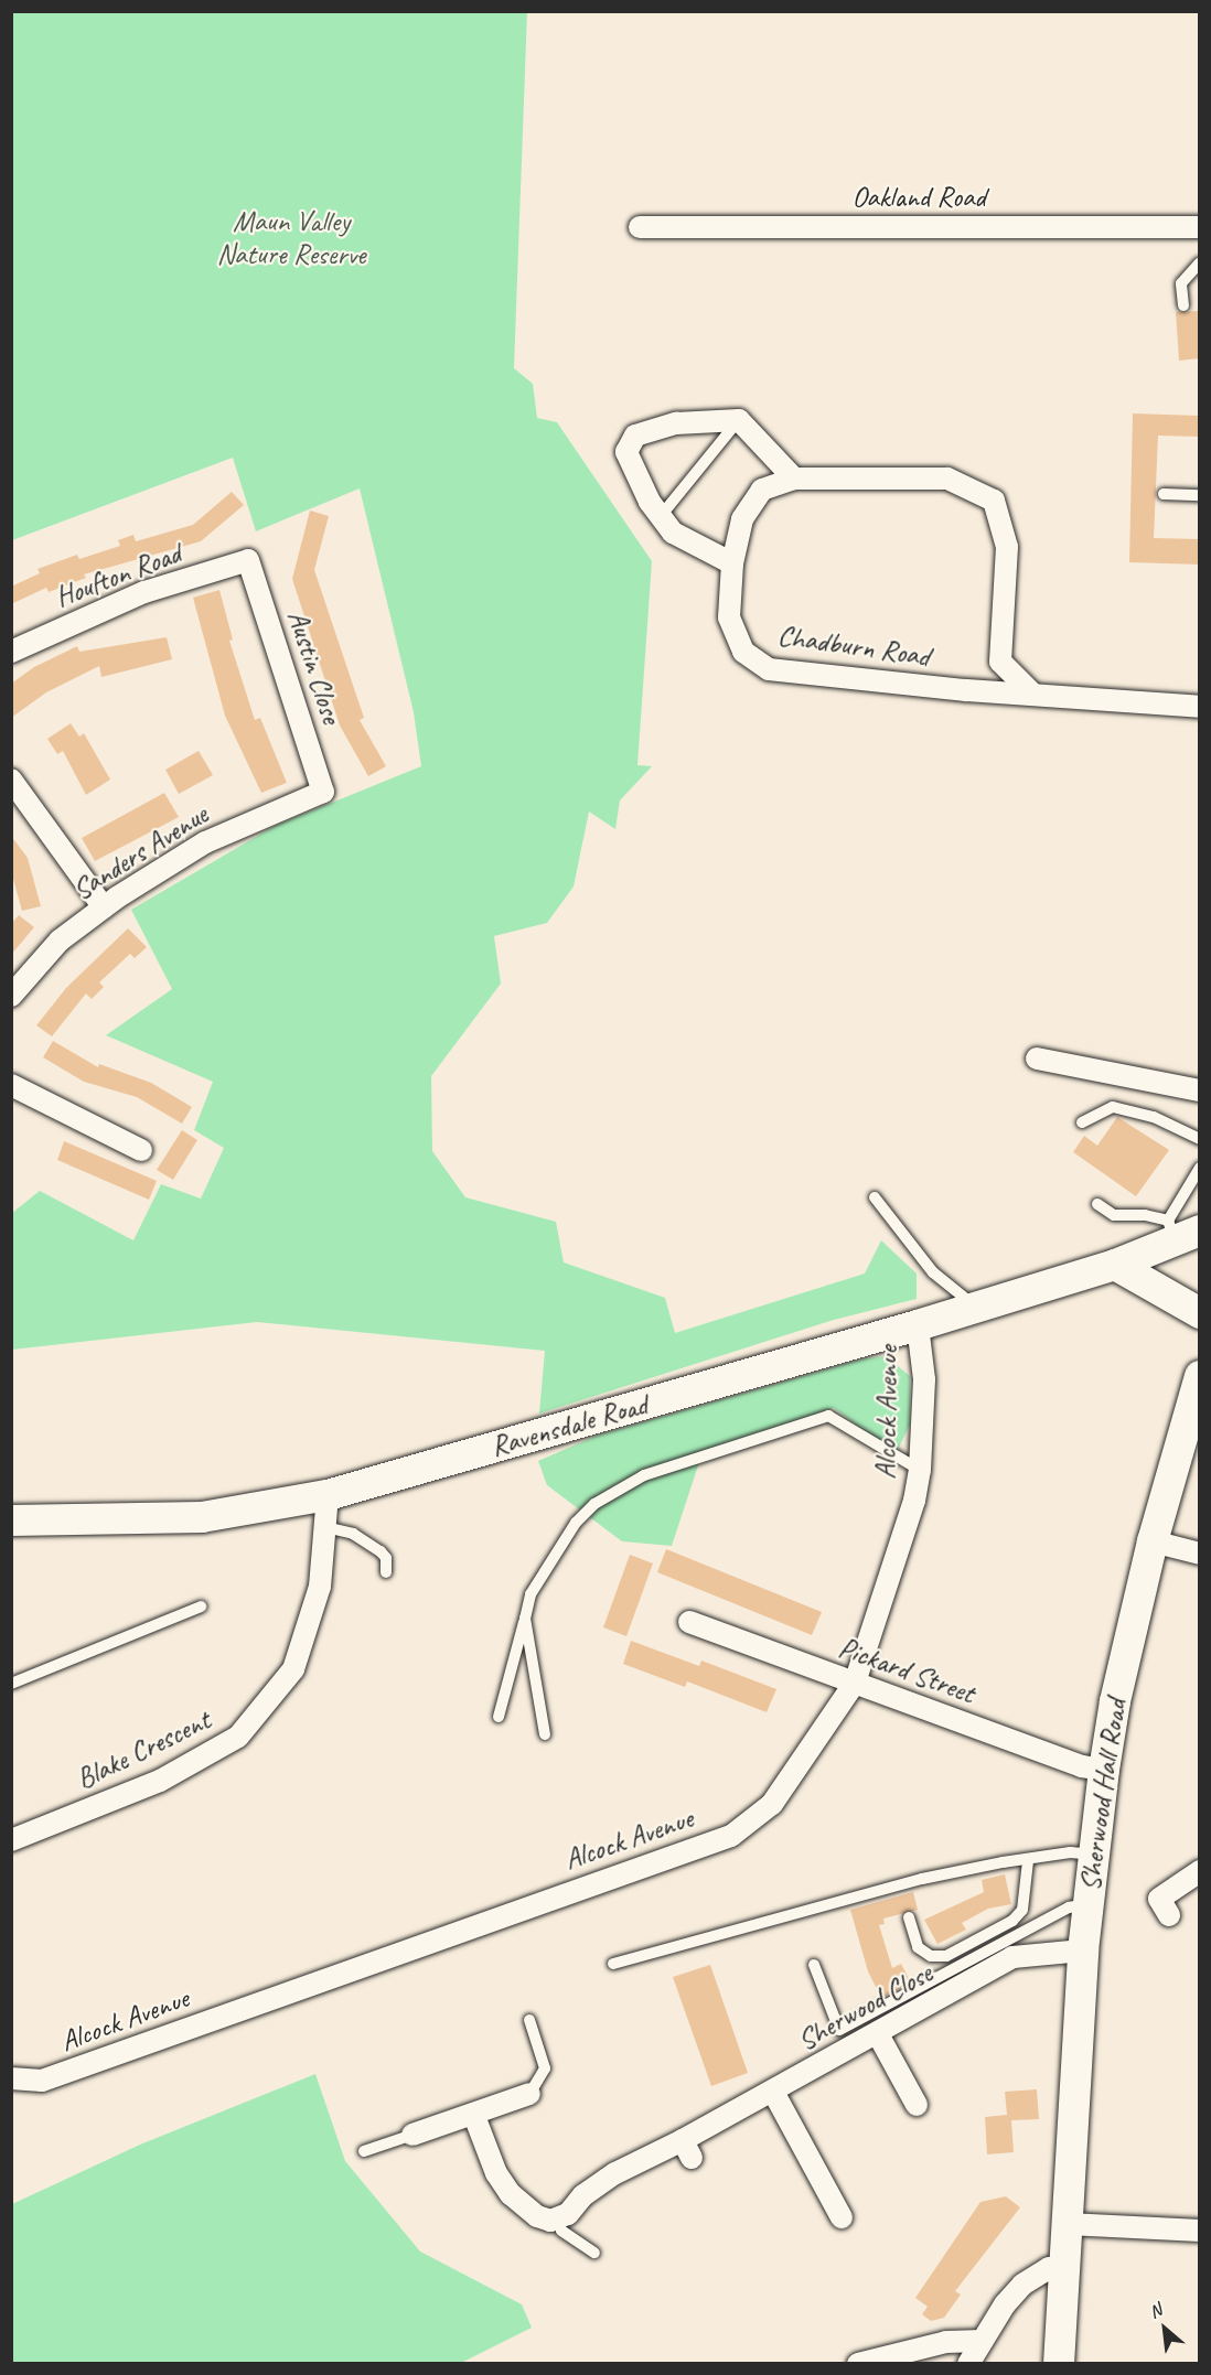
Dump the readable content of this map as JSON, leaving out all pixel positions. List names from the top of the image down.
{
  "streets": {
    "main road": ["Ravensdale Road", "Sherwood Hall Road"],
    "street": [
      "Oakland Road",
      "Houfton Road",
      "Chadburn Road",
      "Austin Close",
      "Sanders Avenue",
      "Alcock Avenue",
      "Pickard Street",
      "Blake Crescent",
      "Sherwood Close"
    ]
  },
  "crossings": [
    ["Houfton Road", "Austin Close"],
    ["Austin Close", "Sanders Avenue"],
    ["Alcock Avenue", "Ravensdale Road"],
    ["Alcock Avenue", "Pickard Street"],
    ["Ravensdale Road", "Blake Crescent"],
    ["Pickard Street", "Sherwood Hall Road"],
    ["Sherwood Hall Road", "Sherwood Close"]
  ],
  "parks": ["Maun Valley Nature Reserve"],
  "north": "top left"
}
